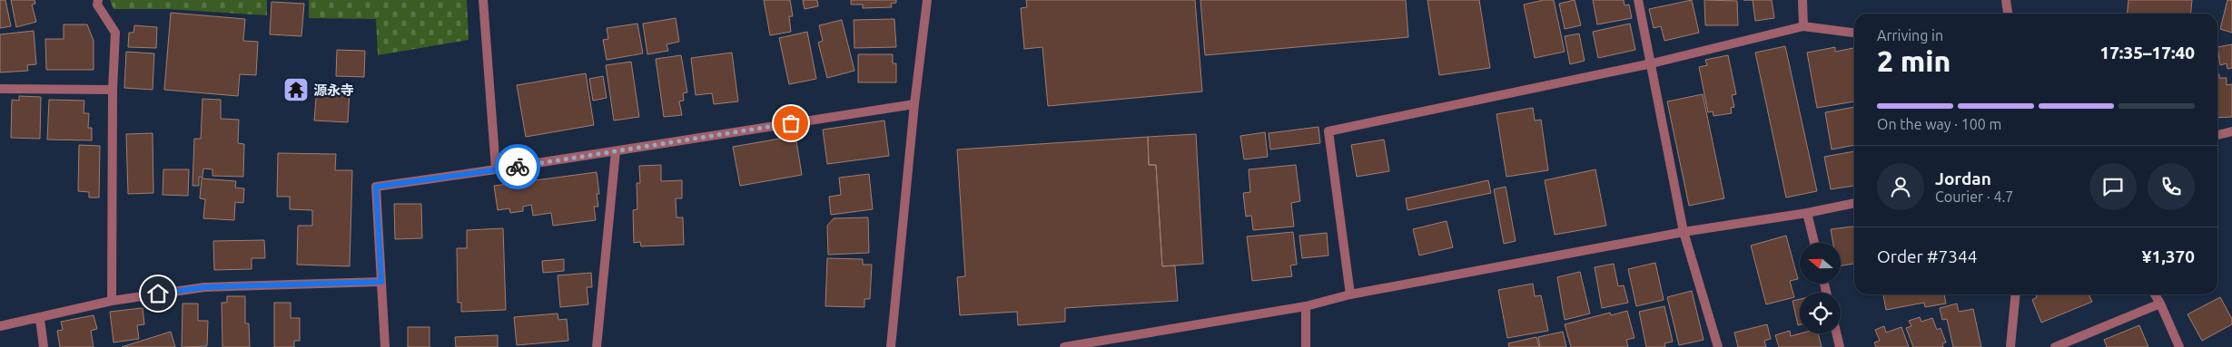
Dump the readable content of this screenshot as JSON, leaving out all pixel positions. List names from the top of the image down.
{
  "places": {
    "temple": ["源永寺"]
  },
  "north": "left",
  "page": {
    "heading": ["2 min", "Arriving in", "17:35–17:40"],
    "panel": [
      "Jordan",
      "Courier · 4.7",
      "Order #7344",
      "¥1,370"
    ],
    "bar": "On the way · 100 m"
  }
}
